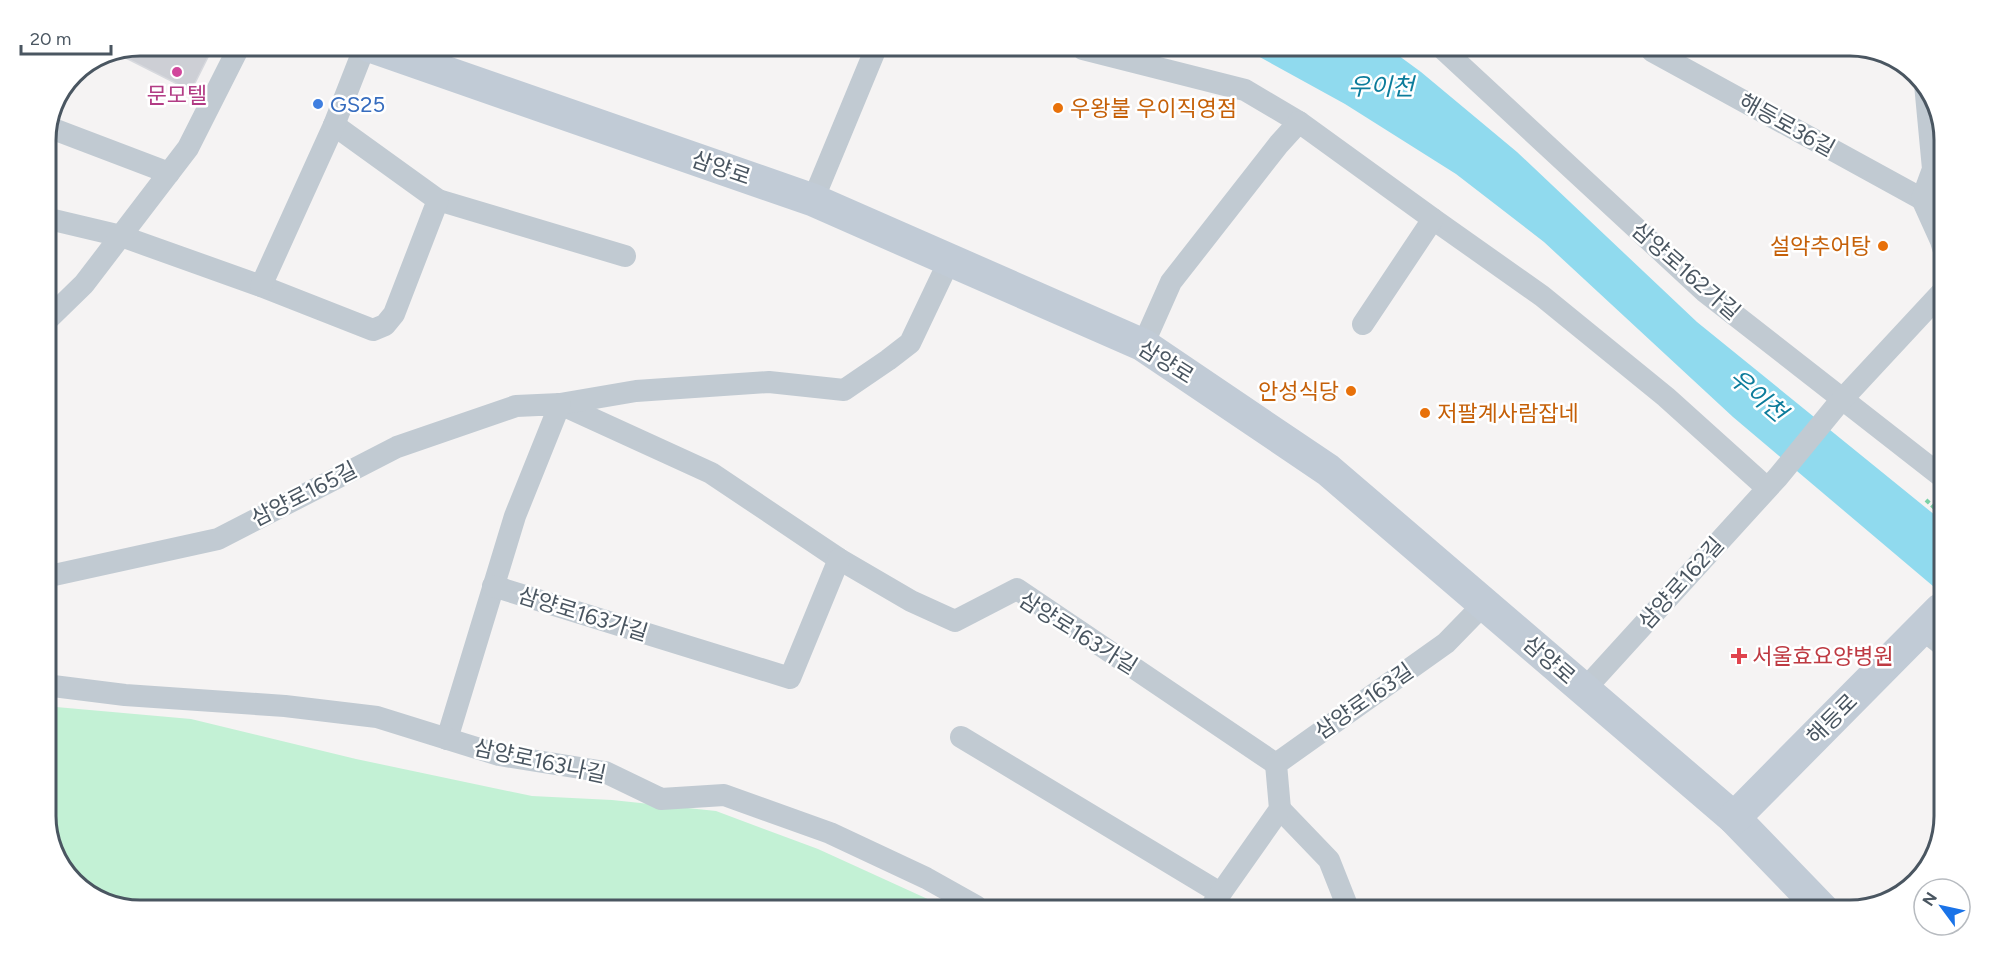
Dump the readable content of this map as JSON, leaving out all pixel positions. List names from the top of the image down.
{
  "streets": {
    "main road": ["삼양로", "해등로"],
    "street": [
      "해등로36길",
      "삼양로162가길",
      "삼양로165길",
      "삼양로162길",
      "삼양로163가길",
      "삼양로163길",
      "삼양로163나길"
    ]
  },
  "crossings": [
    ["삼양로", "삼양로165길"],
    ["삼양로", "삼양로162길"],
    ["삼양로", "삼양로163길"],
    ["삼양로", "해등로"],
    ["삼양로162가길", "삼양로162길"],
    ["삼양로165길", "삼양로163가길"],
    ["삼양로163가길", "삼양로163길"]
  ],
  "water": ["우이천"],
  "places": {
    "other": [
      "문모텔",
      "GS25",
      "우왕불 우이직영점",
      "설악추어탕",
      "안성식당",
      "저팔계사람잡네"
    ],
    "health": ["서울효요양병원"]
  },
  "scale_bar": "20 m",
  "north": "top left"
}
